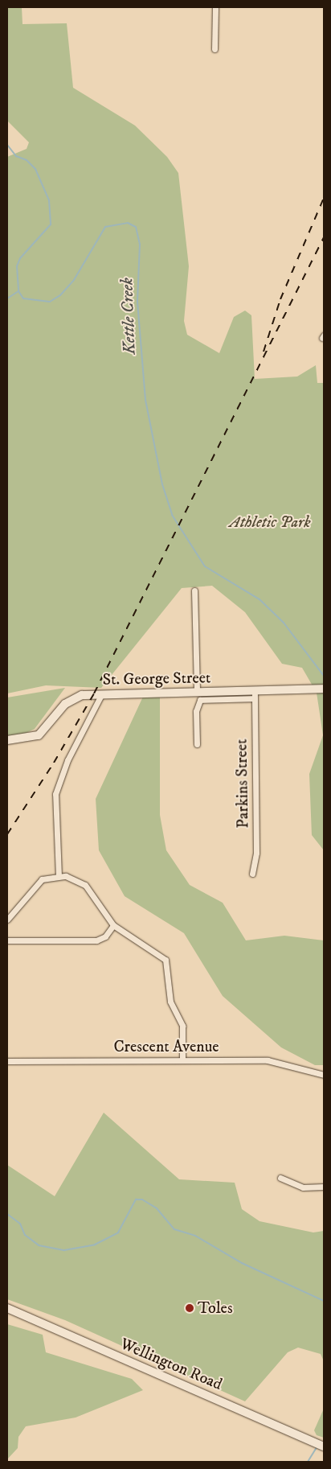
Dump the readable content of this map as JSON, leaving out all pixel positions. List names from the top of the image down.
{
  "streets": {
    "main road": ["St. George Street", "Wellington Road"],
    "street": ["Parkins Street", "Crescent Avenue"]
  },
  "crossings": [
    ["St. George Street", "Parkins Street"]
  ],
  "water": ["Kettle Creek"],
  "parks": ["Athletic Park"],
  "places": ["Toles"]
}
